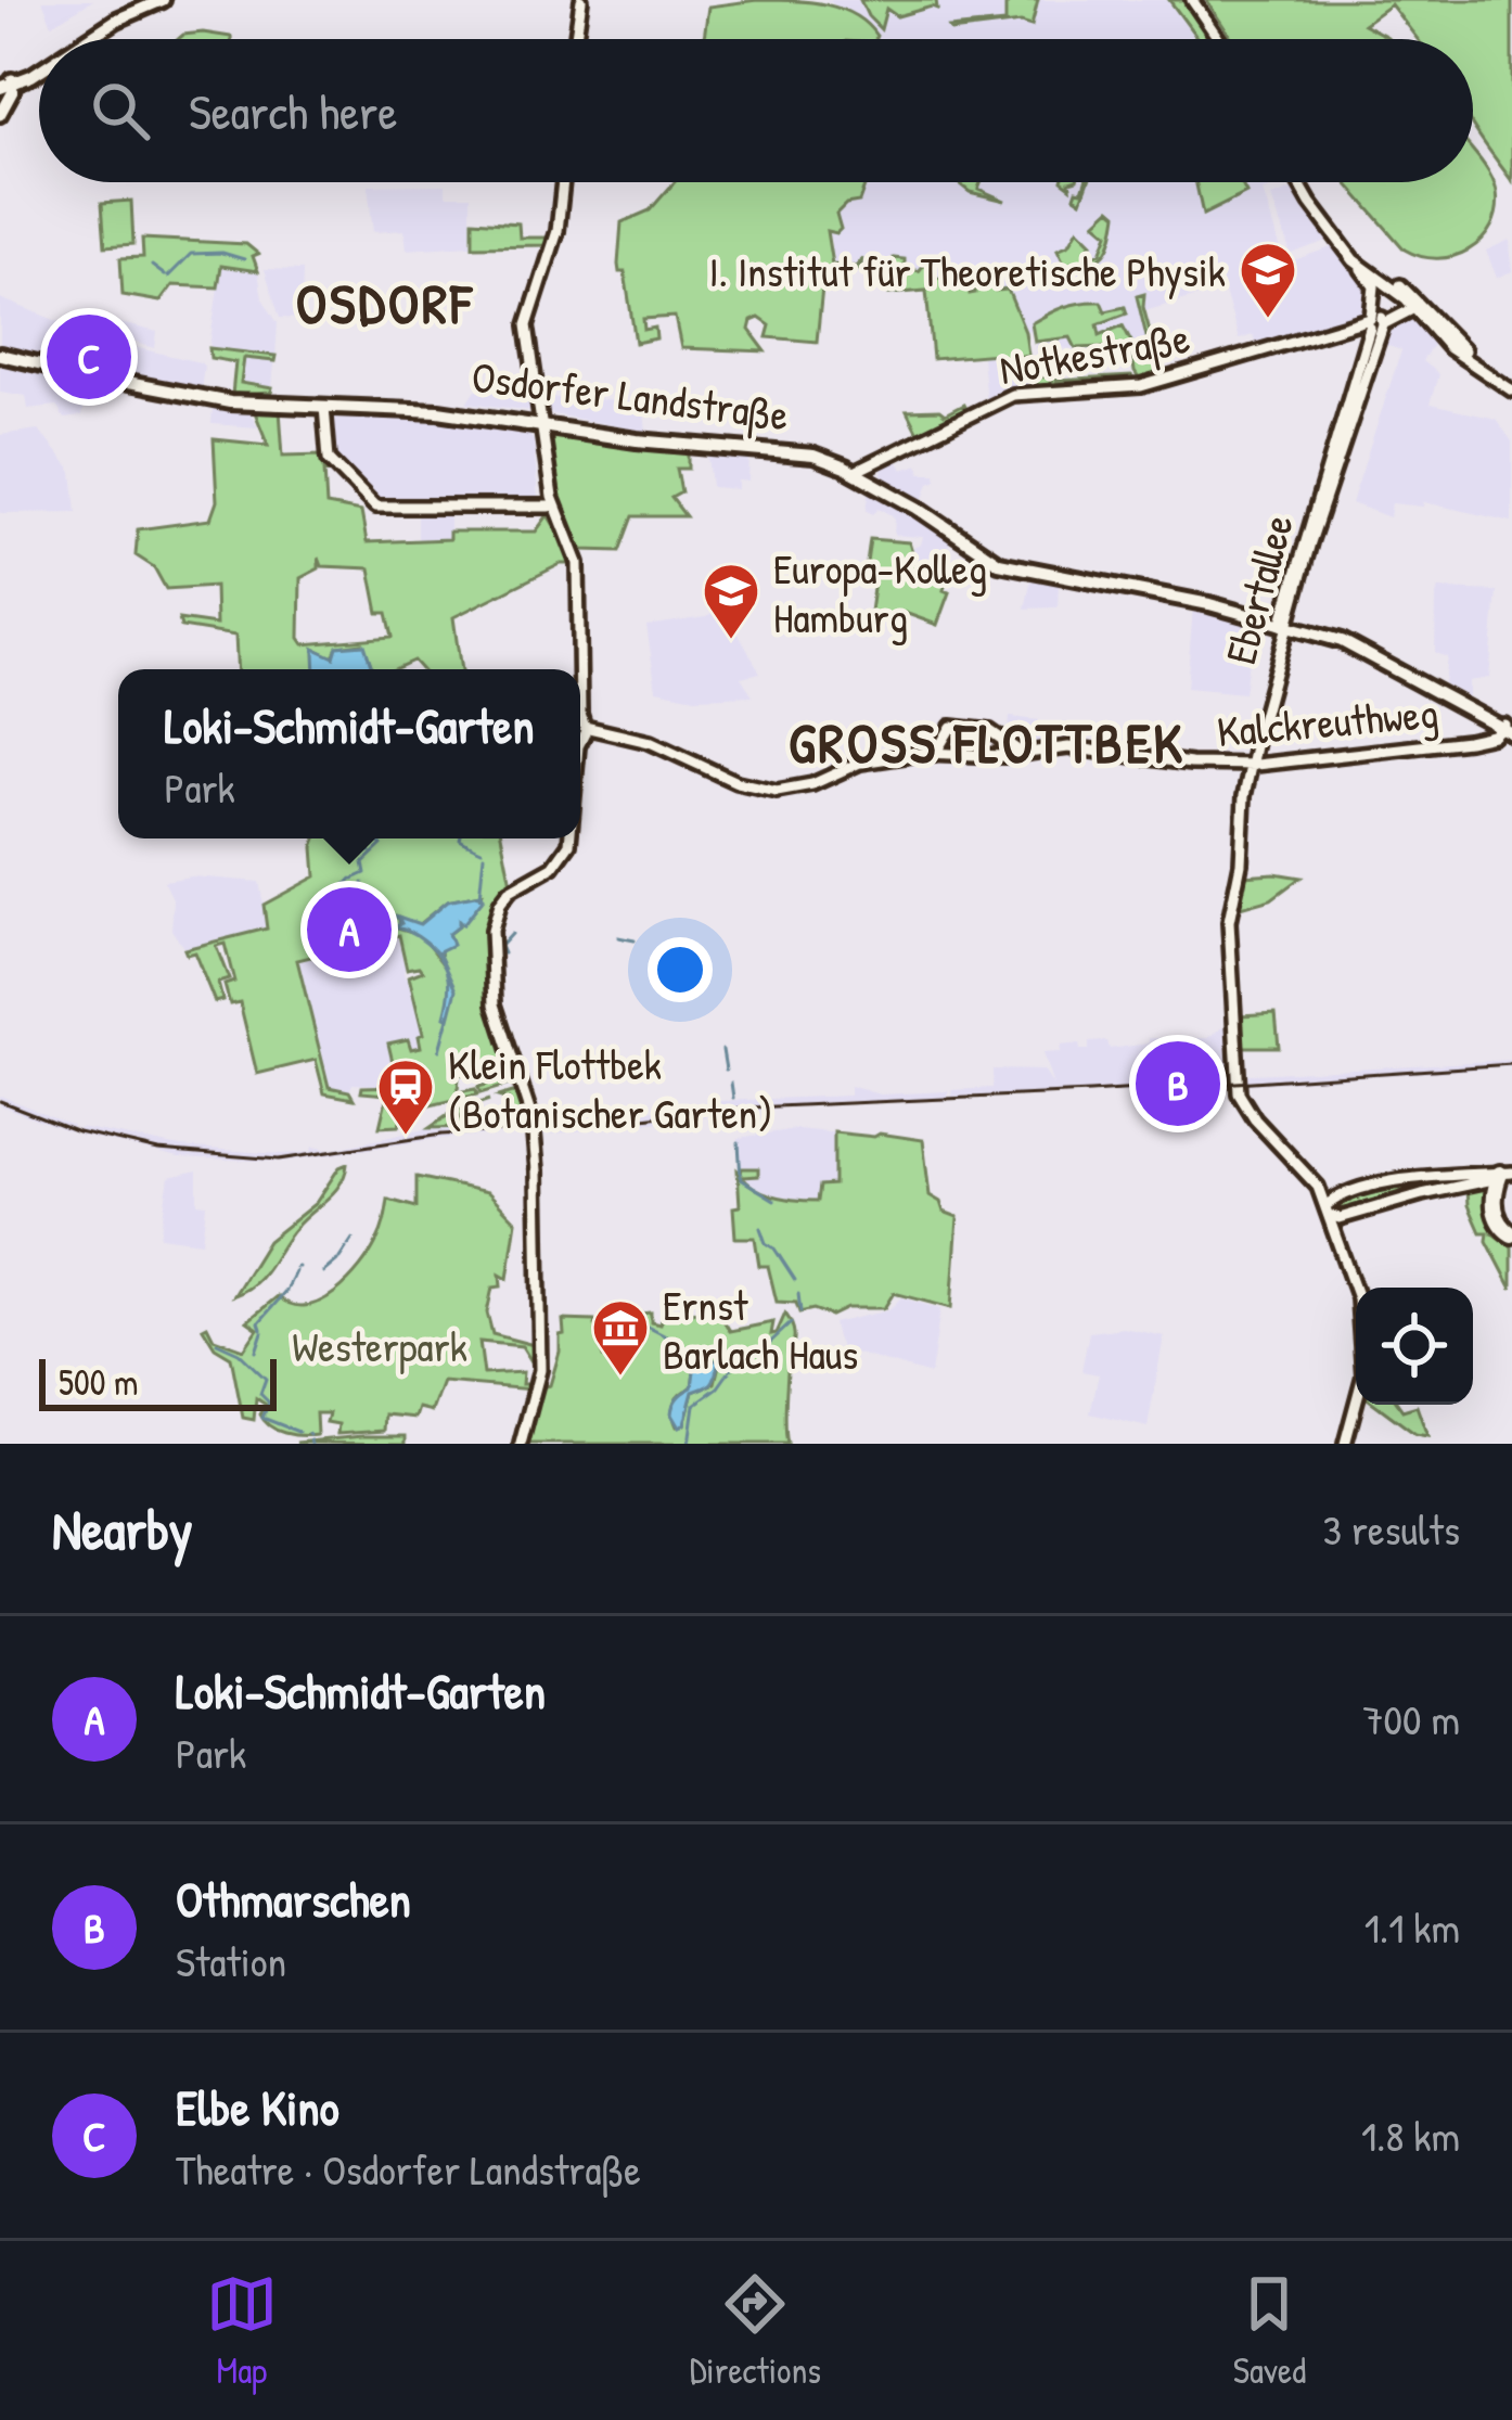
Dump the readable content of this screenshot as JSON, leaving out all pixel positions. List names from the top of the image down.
{
  "streets": {
    "main road": ["Osdorfer Landstraße"],
    "street": ["Notkestraße", "Ebertallee", "Kalckreuthweg"]
  },
  "crossings": [
    ["Notkestraße", "Osdorfer Landstraße"],
    ["Notkestraße", "Ebertallee"],
    ["Osdorfer Landstraße", "Ebertallee"],
    ["Osdorfer Landstraße", "Kalckreuthweg"],
    ["Ebertallee", "Kalckreuthweg"]
  ],
  "districts": ["OSDORF", "GROSS FLOTTBEK"],
  "parks": ["Westerpark"],
  "places": {
    "school or university": ["I. Institut für Theoretische Physik", "Europa-Kolleg Hamburg"],
    "station": ["Klein Flottbek (Botanischer Garten)"],
    "museum": ["Ernst Barlach Haus"]
  },
  "scale_bar": "500 m",
  "page": {
    "search": "Search here",
    "pins": ["C", "A", "B"],
    "popup": ["Loki-Schmidt-Garten", "Park"],
    "scale": "500 m",
    "heading": ["Nearby", "3 results"],
    "list": [
      {
        "mark": "A",
        "name": "Loki-Schmidt-Garten",
        "note": "Park",
        "value": "700 m"
      },
      {
        "mark": "B",
        "name": "Othmarschen",
        "note": "Station",
        "value": "1.1 km"
      },
      {
        "mark": "C",
        "name": "Elbe Kino",
        "note": "Theatre · Osdorfer Landstraße",
        "value": "1.8 km"
      }
    ],
    "nav": ["Map", "Directions", "Saved"]
  }
}
